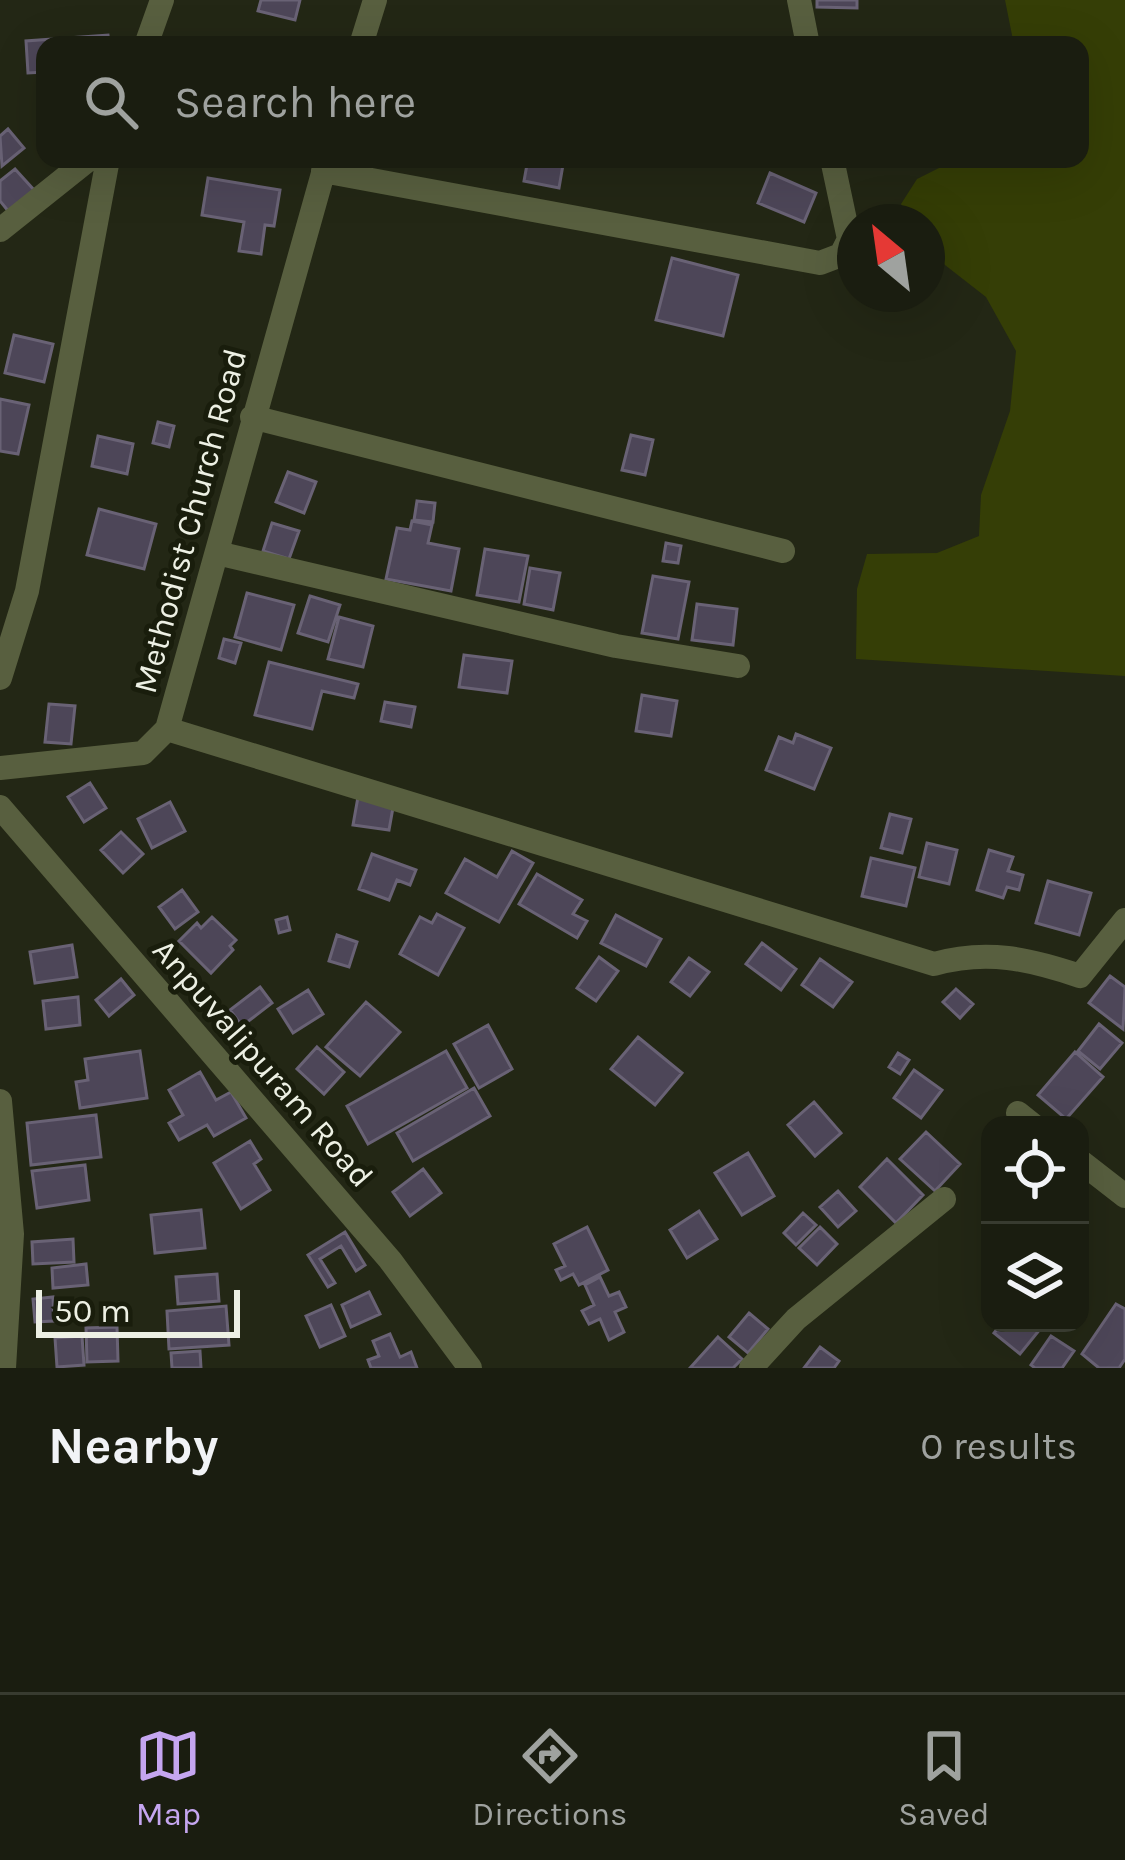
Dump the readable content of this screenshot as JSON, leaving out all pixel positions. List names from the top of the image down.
{
  "streets": {
    "street": ["Methodist Church Road", "Anpuvalipuram Road"]
  },
  "scale_bar": "50 m",
  "north": "top left",
  "page": {
    "search": "Search here",
    "scale": "50 m",
    "heading": ["Nearby", "0 results"],
    "nav": ["Map", "Directions", "Saved"]
  }
}
